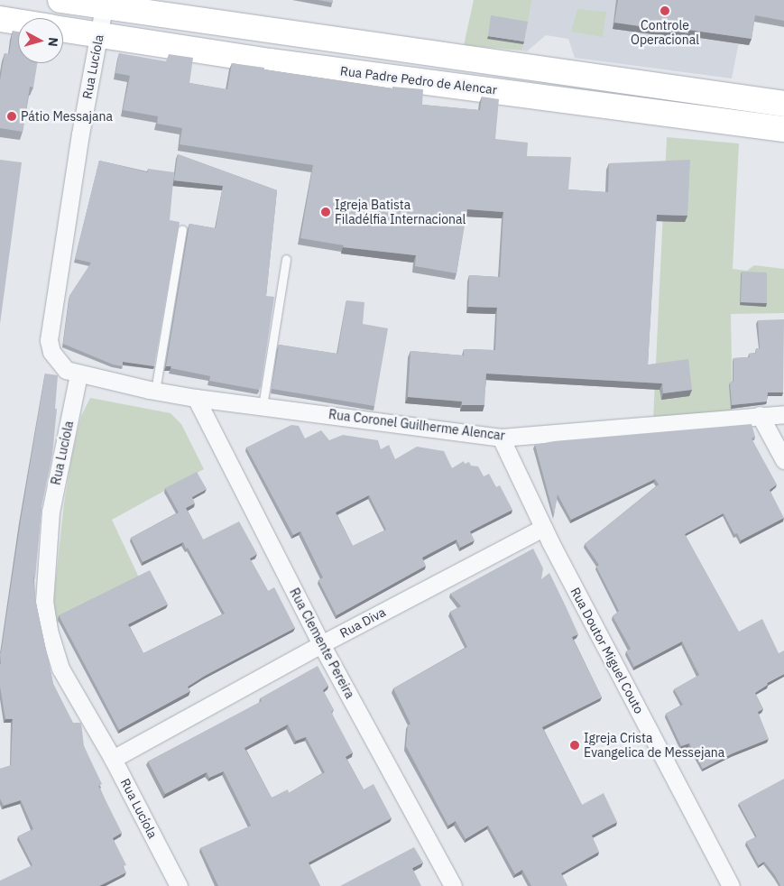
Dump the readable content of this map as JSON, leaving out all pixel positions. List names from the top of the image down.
{
  "streets": {
    "main road": ["Rua Padre Pedro de Alencar"],
    "street": [
      "Rua Lucíola",
      "Rua Coronel Guilherme Alencar",
      "Rua Diva",
      "Rua Clemente Pereira",
      "Rua Doutor Miguel Couto"
    ]
  },
  "crossings": [
    ["Rua Lucíola", "Rua Padre Pedro de Alencar"],
    ["Rua Lucíola", "Rua Coronel Guilherme Alencar"],
    ["Rua Lucíola", "Rua Diva"],
    ["Rua Coronel Guilherme Alencar", "Rua Clemente Pereira"],
    ["Rua Coronel Guilherme Alencar", "Rua Doutor Miguel Couto"],
    ["Rua Diva", "Rua Clemente Pereira"],
    ["Rua Diva", "Rua Doutor Miguel Couto"]
  ],
  "places": [
    "Controle Operacional",
    "Pátio Messajana",
    "Igreja Batista Filadélfia Internacional",
    "Igreja Crista Evangelica de Messejana"
  ],
  "north": "right"
}
